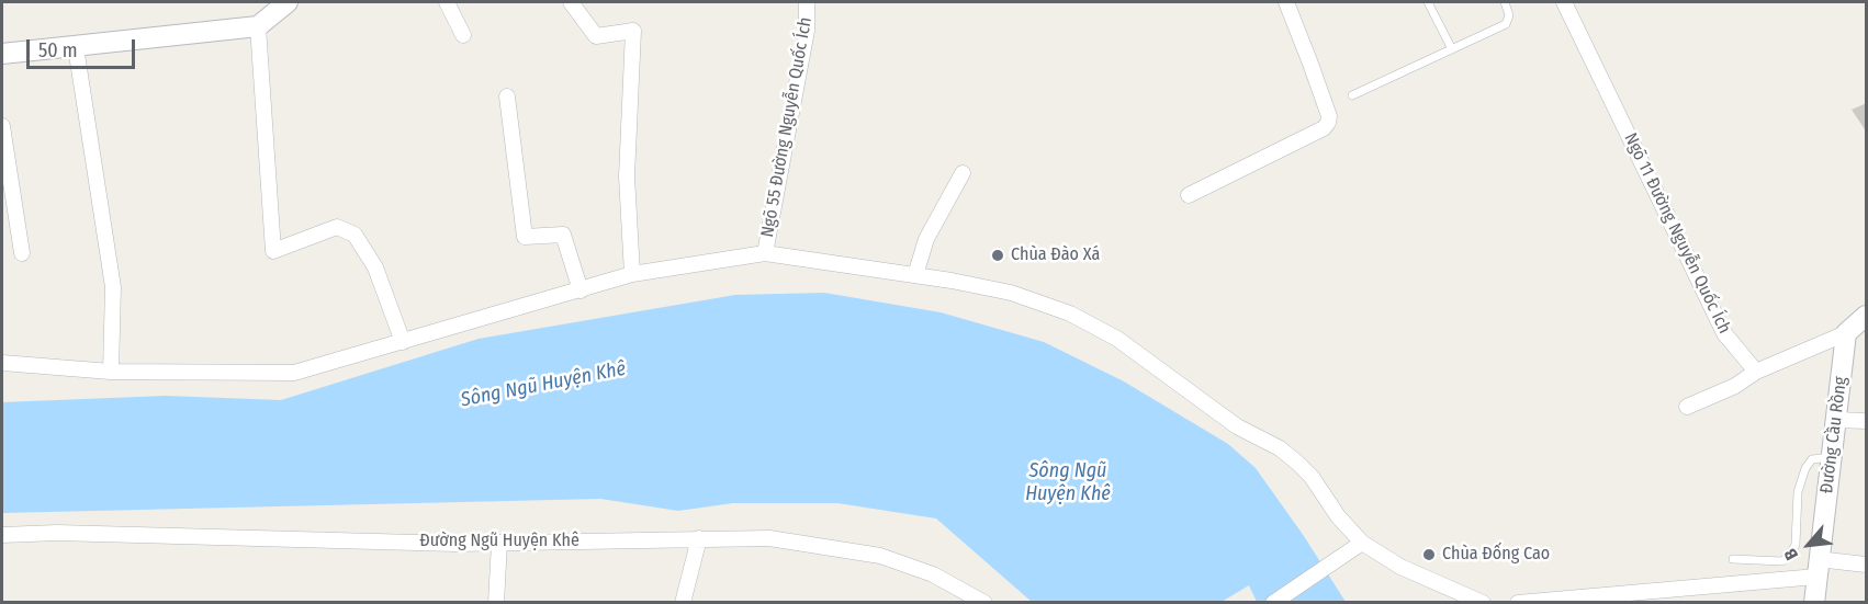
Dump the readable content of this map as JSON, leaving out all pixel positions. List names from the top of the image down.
{
  "streets": {
    "street": [
      "Ngõ 55 Đường Nguyễn Quốc Ích",
      "Ngõ 11 Đường Nguyễn Quốc Ích",
      "Đường Cầu Rồng",
      "Đường Ngũ Huyện Khê"
    ]
  },
  "water": ["Sông Ngũ Huyện Khê"],
  "places": ["Chùa Đào Xá", "Chùa Đống Cao"],
  "scale_bar": "50 m",
  "north": "bottom left"
}
